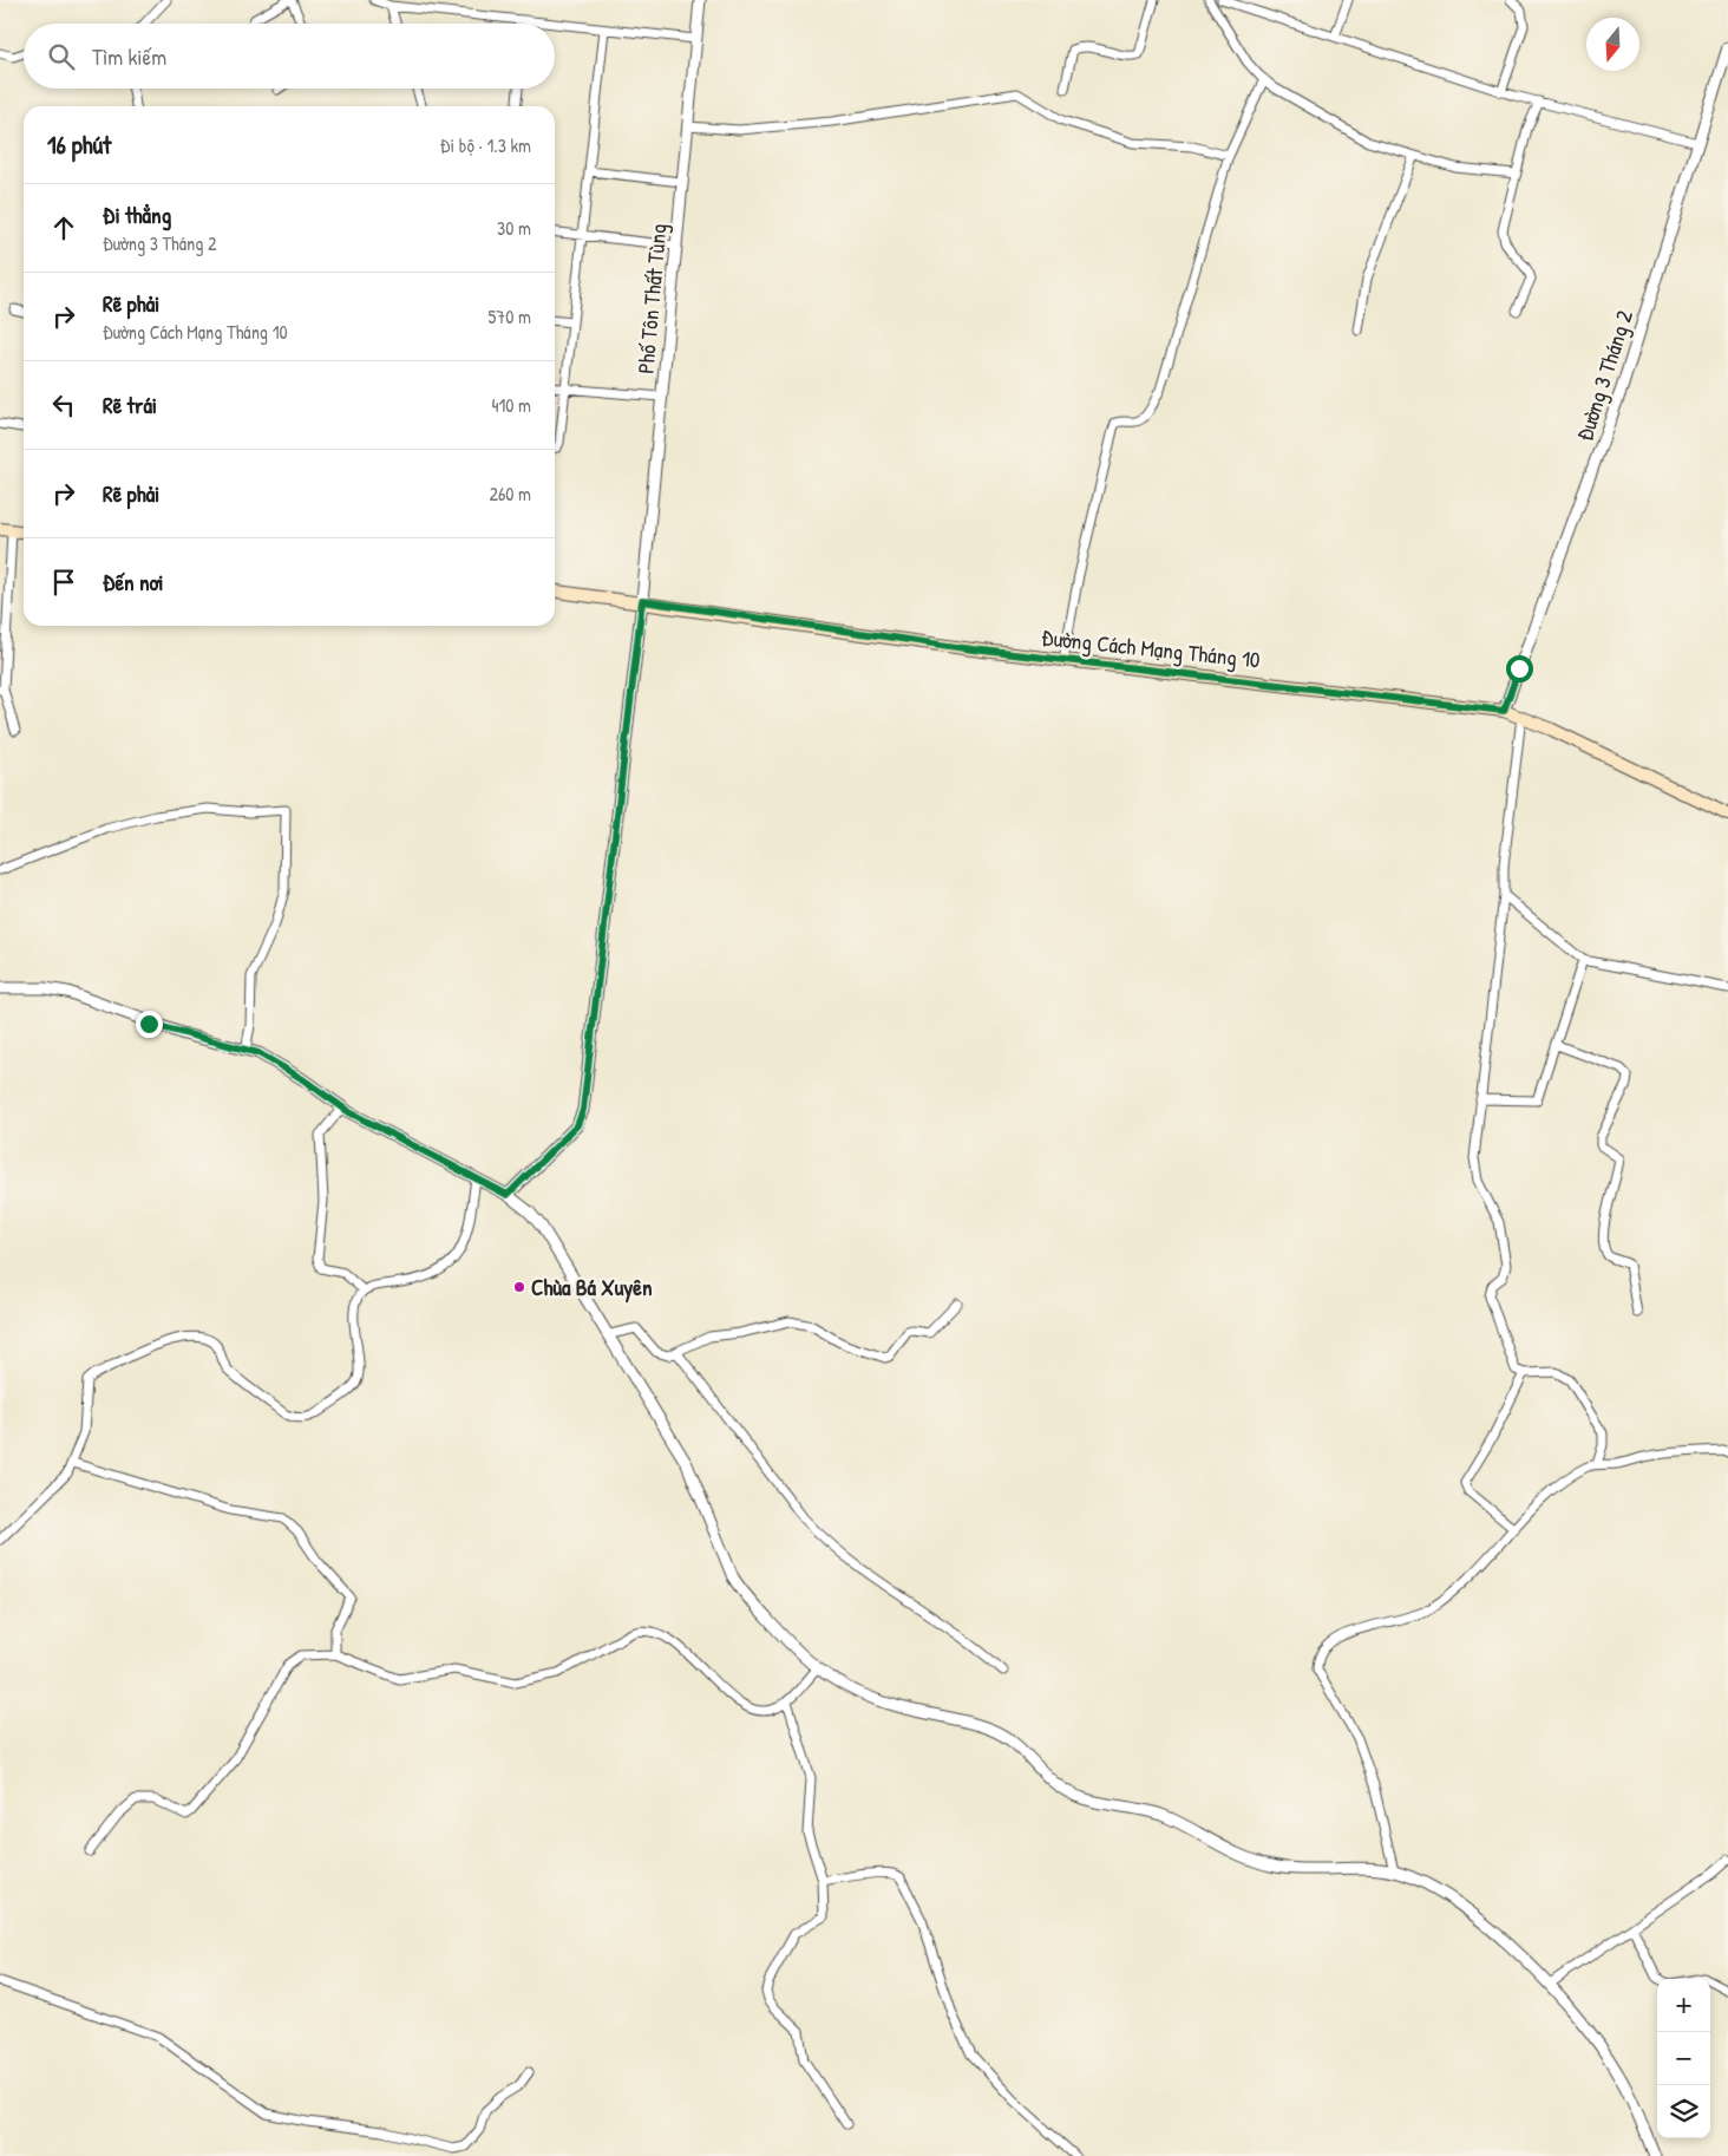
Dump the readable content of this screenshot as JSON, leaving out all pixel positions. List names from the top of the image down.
{
  "streets": {
    "main road": ["Đường Cách Mạng Tháng 10"],
    "street": ["Phố Tôn Thất Tùng", "Đường 3 Tháng 2"]
  },
  "crossings": [
    ["Phố Tôn Thất Tùng", "Đường Cách Mạng Tháng 10"],
    ["Đường 3 Tháng 2", "Đường Cách Mạng Tháng 10"]
  ],
  "places": ["Chùa Bá Xuyên"],
  "north": "bottom",
  "page": {
    "search": "Tìm kiếm",
    "heading": ["16 phút", "Đi bộ · 1.3 km"],
    "list": [
      ["Đi thẳng", "Đường 3 Tháng 2", "30 m"],
      ["Rẽ phải", "Đường Cách Mạng Tháng 10", "570 m"],
      ["Rẽ trái", "410 m"],
      ["Rẽ phải", "260 m"],
      "Đến nơi"
    ],
    "map_buttons": ["+", "−"]
  }
}
